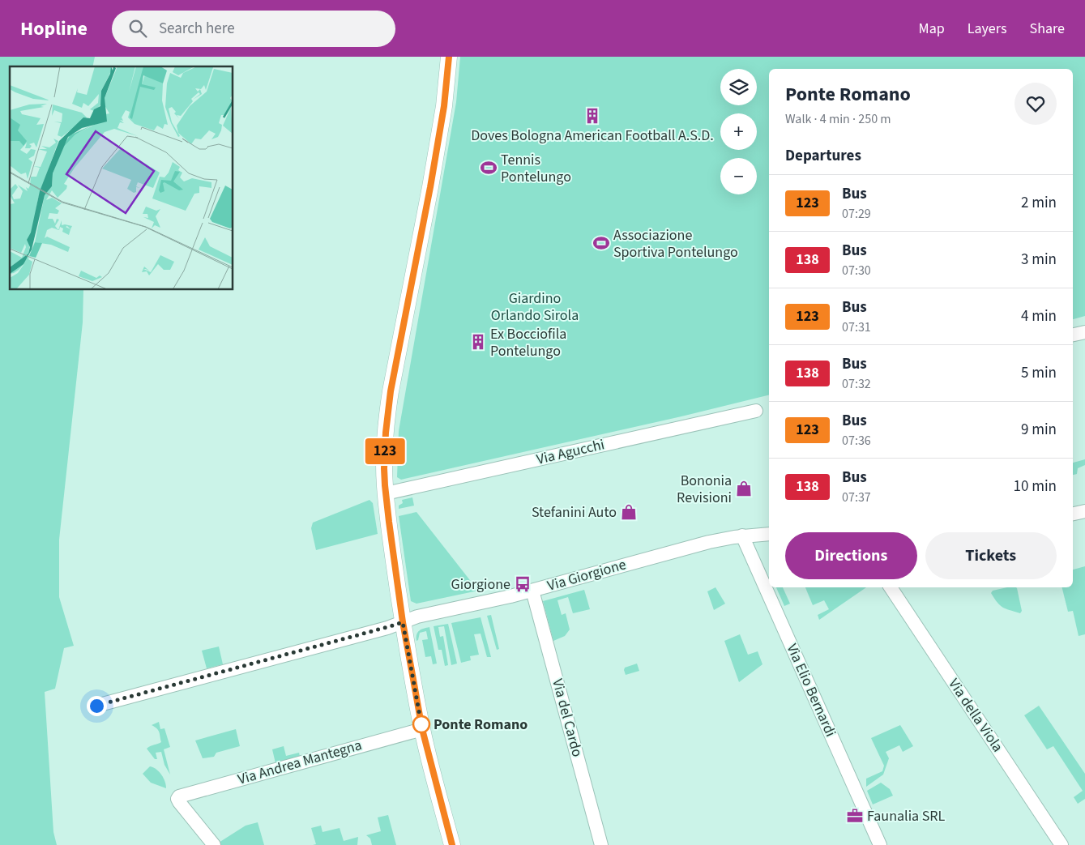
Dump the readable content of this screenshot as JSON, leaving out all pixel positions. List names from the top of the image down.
{
  "streets": {
    "street": [
      "Via Agucchi",
      "Via Giorgione",
      "Via Elio Bernardi",
      "Via della Viola",
      "Via del Cardo",
      "Via Andrea Mantegna"
    ]
  },
  "crossings": [
    ["Via Giorgione", "Via Elio Bernardi"],
    ["Via Giorgione", "Via del Cardo"]
  ],
  "parks": ["Giardino Orlando Sirola"],
  "places": {
    "building": ["Doves Bologna American Football A.S.D.", "Ex Bocciofila Pontelungo"],
    "sports": ["Tennis Pontelungo", "Associazione Sportiva Pontelungo"],
    "shop": ["Bononia Revisioni", "Stefanini Auto"],
    "bus stop": ["Giorgione"],
    "other": ["Ponte Romano"],
    "office": ["Faunalia SRL"]
  },
  "lines": ["bus line 123"],
  "page": {
    "header": "Hopline",
    "search": "Search here",
    "nav": ["Map", "Layers", "Share"],
    "on_map": "123",
    "map_buttons": ["+", "−"],
    "heading": [
      ["Ponte Romano", "Walk · 4 min · 250 m"],
      "Departures"
    ],
    "list": [
      {
        "mark": "123",
        "name": "Bus",
        "note": "07:29",
        "value": "2 min"
      },
      {
        "mark": "138",
        "name": "Bus",
        "note": "07:30",
        "value": "3 min"
      },
      {
        "mark": "123",
        "name": "Bus",
        "note": "07:31",
        "value": "4 min"
      },
      {
        "mark": "138",
        "name": "Bus",
        "note": "07:32",
        "value": "5 min"
      },
      {
        "mark": "123",
        "name": "Bus",
        "note": "07:36",
        "value": "9 min"
      },
      {
        "mark": "138",
        "name": "Bus",
        "note": "07:37",
        "value": "10 min"
      }
    ],
    "buttons": ["Directions", "Tickets"]
  }
}
